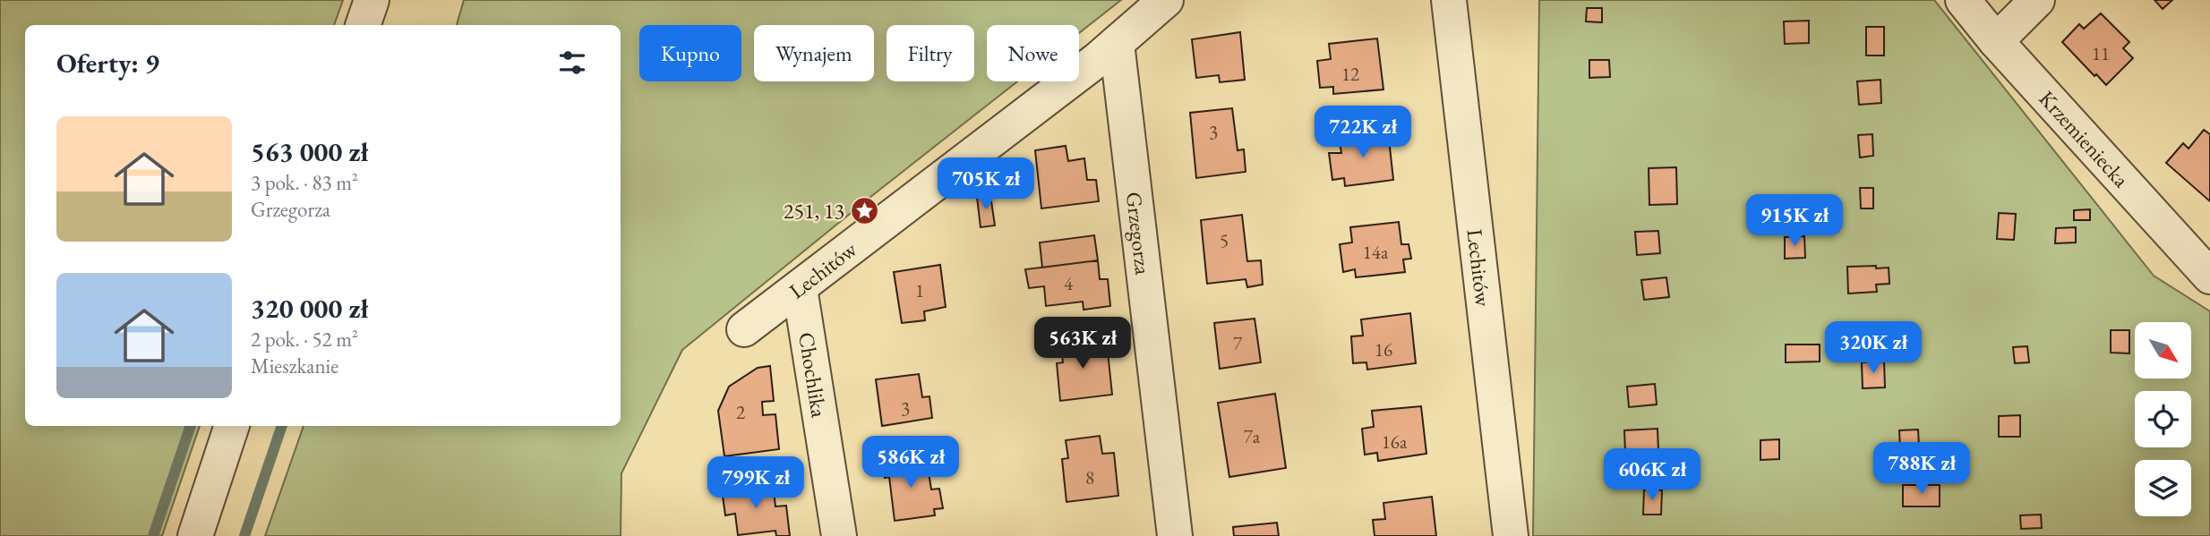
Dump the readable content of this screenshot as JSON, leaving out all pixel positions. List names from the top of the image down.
{
  "streets": {
    "street": [
      "Krzemieniecka",
      "Grzegorza",
      "Lechitów",
      "Chochlika"
    ]
  },
  "crossings": [
    ["Grzegorza", "Lechitów"],
    ["Lechitów", "Chochlika"]
  ],
  "places": {
    "place": ["251, 13"]
  },
  "house_numbers": [
    "11",
    "12",
    "3",
    "5",
    "14a",
    "4",
    "1",
    "7",
    "16",
    "3",
    "2",
    "7a",
    "16a",
    "8"
  ],
  "north": "bottom right",
  "page": {
    "chip": [
      "Kupno",
      "Wynajem",
      "Filtry",
      "Nowe"
    ],
    "heading": "Oferty: 9",
    "list": [
      {
        "name": "563 000 zł",
        "note": "3 pok. · 83 m² · Grzegorza"
      },
      {
        "name": "320 000 zł",
        "note": "2 pok. · 52 m² · Mieszkanie"
      }
    ],
    "price": [
      "722K zł",
      "705K zł",
      "915K zł",
      "563K zł",
      "320K zł",
      "586K zł",
      "788K zł",
      "606K zł",
      "799K zł"
    ]
  }
}
